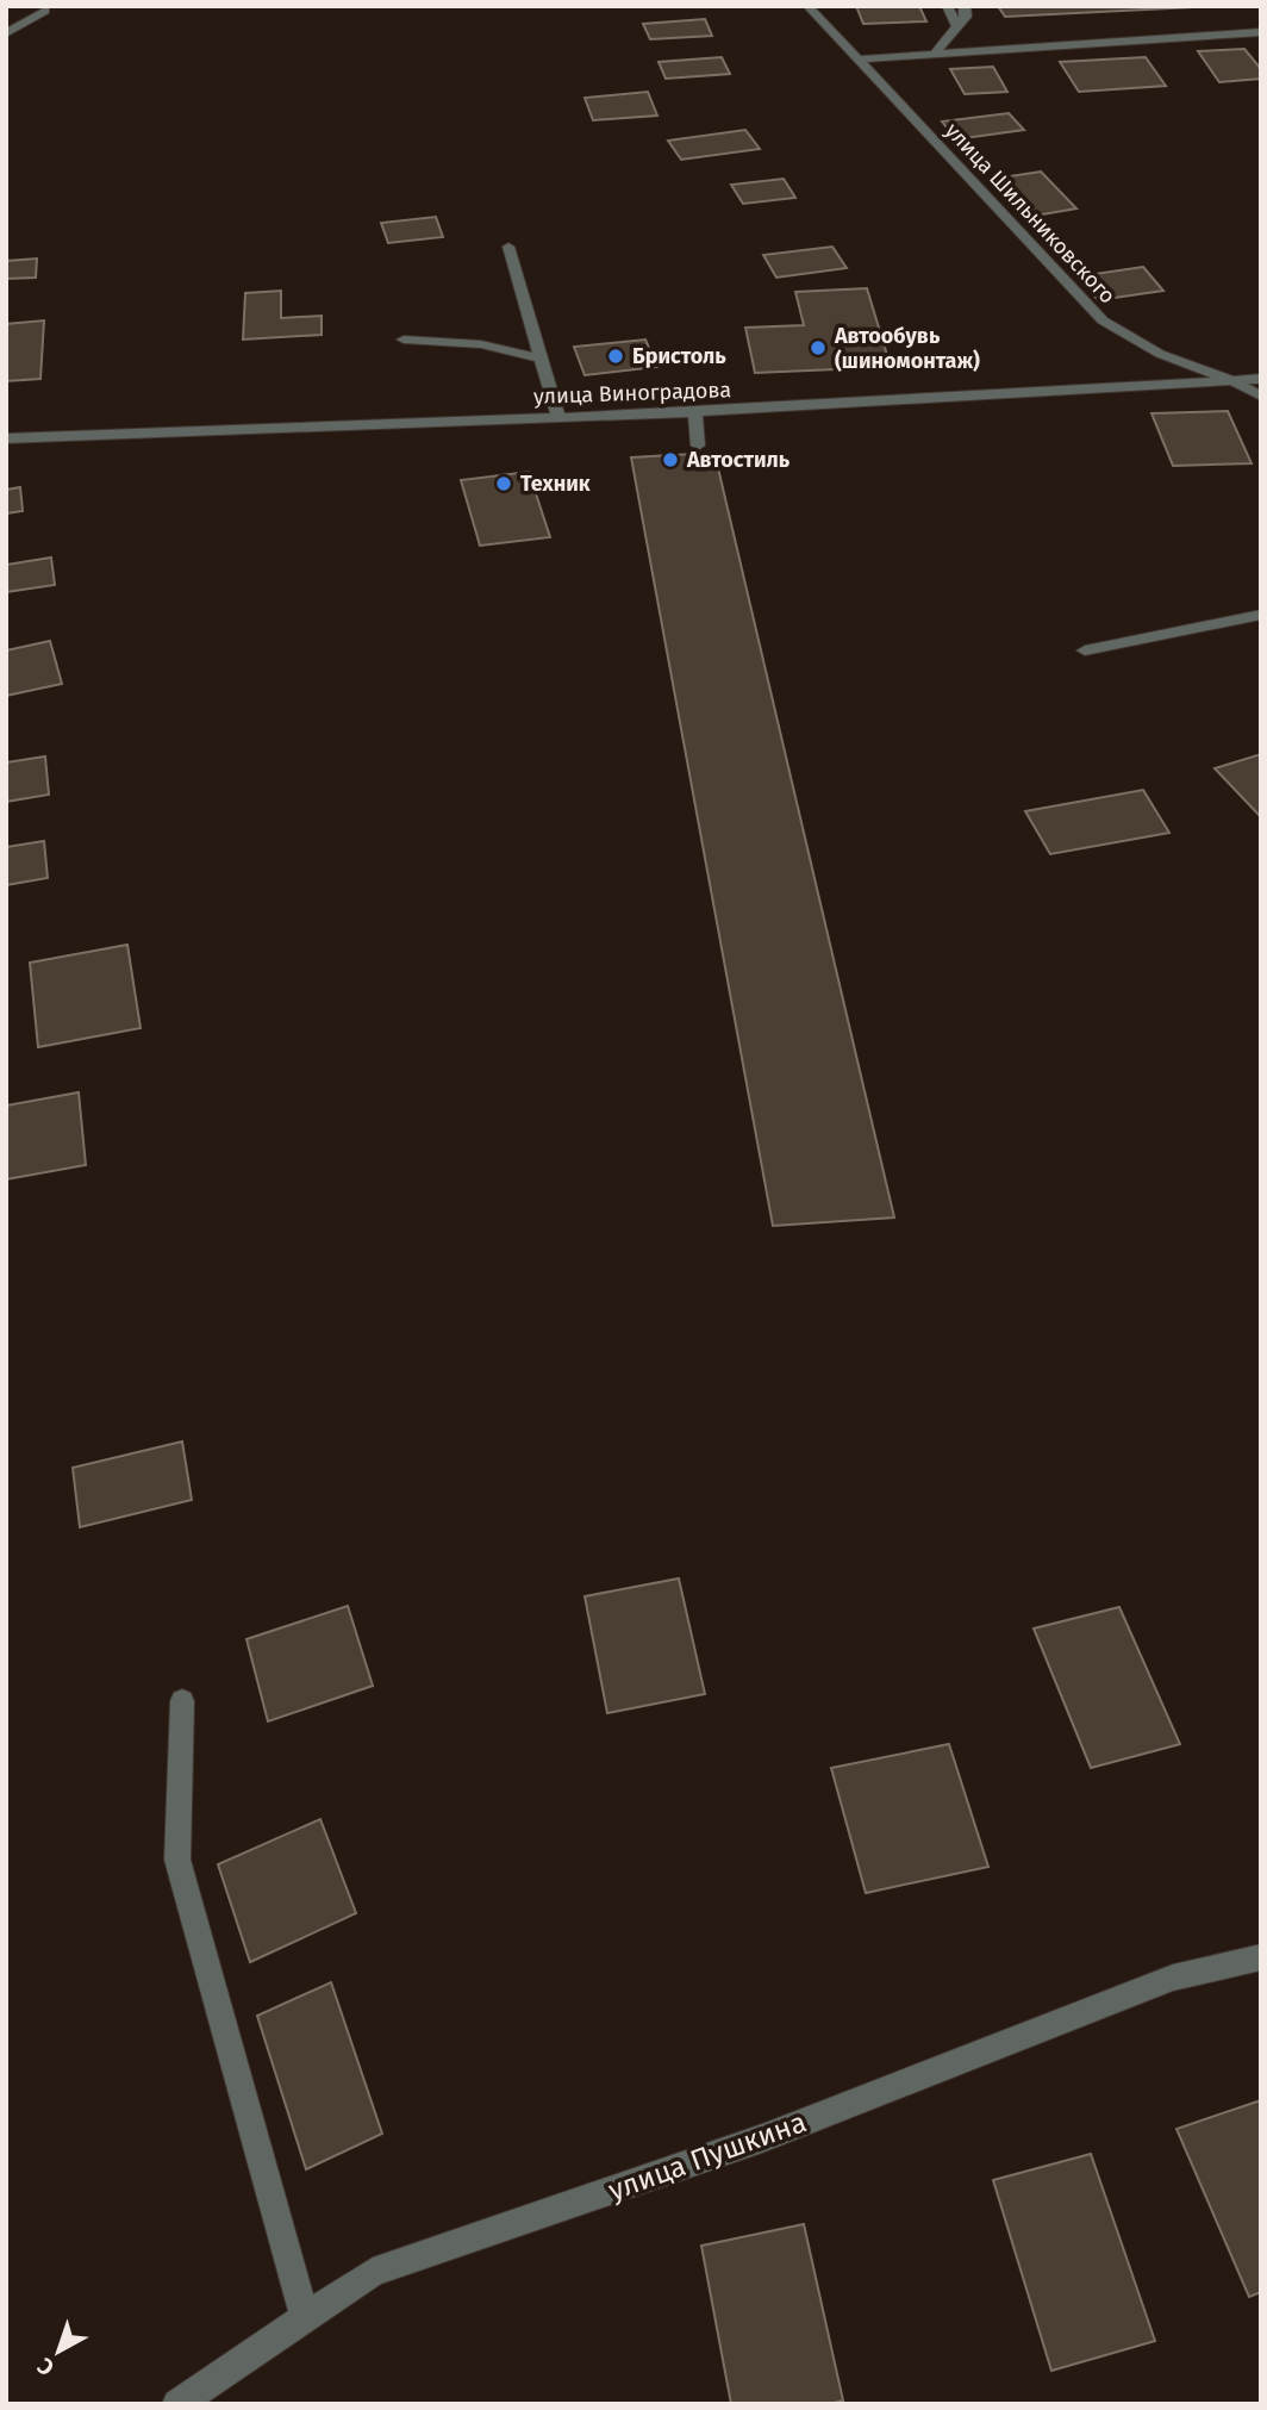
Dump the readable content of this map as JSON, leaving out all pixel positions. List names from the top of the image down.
{
  "streets": {
    "street": ["улица Шильниковского", "улица Виноградова", "улица Пушкина"]
  },
  "crossings": [
    ["улица Шильниковского", "улица Виноградова"]
  ],
  "places": [
    "Автообувь (шиномонтаж)",
    "Бристоль",
    "Автостиль",
    "Техник"
  ],
  "north": "bottom left"
}
